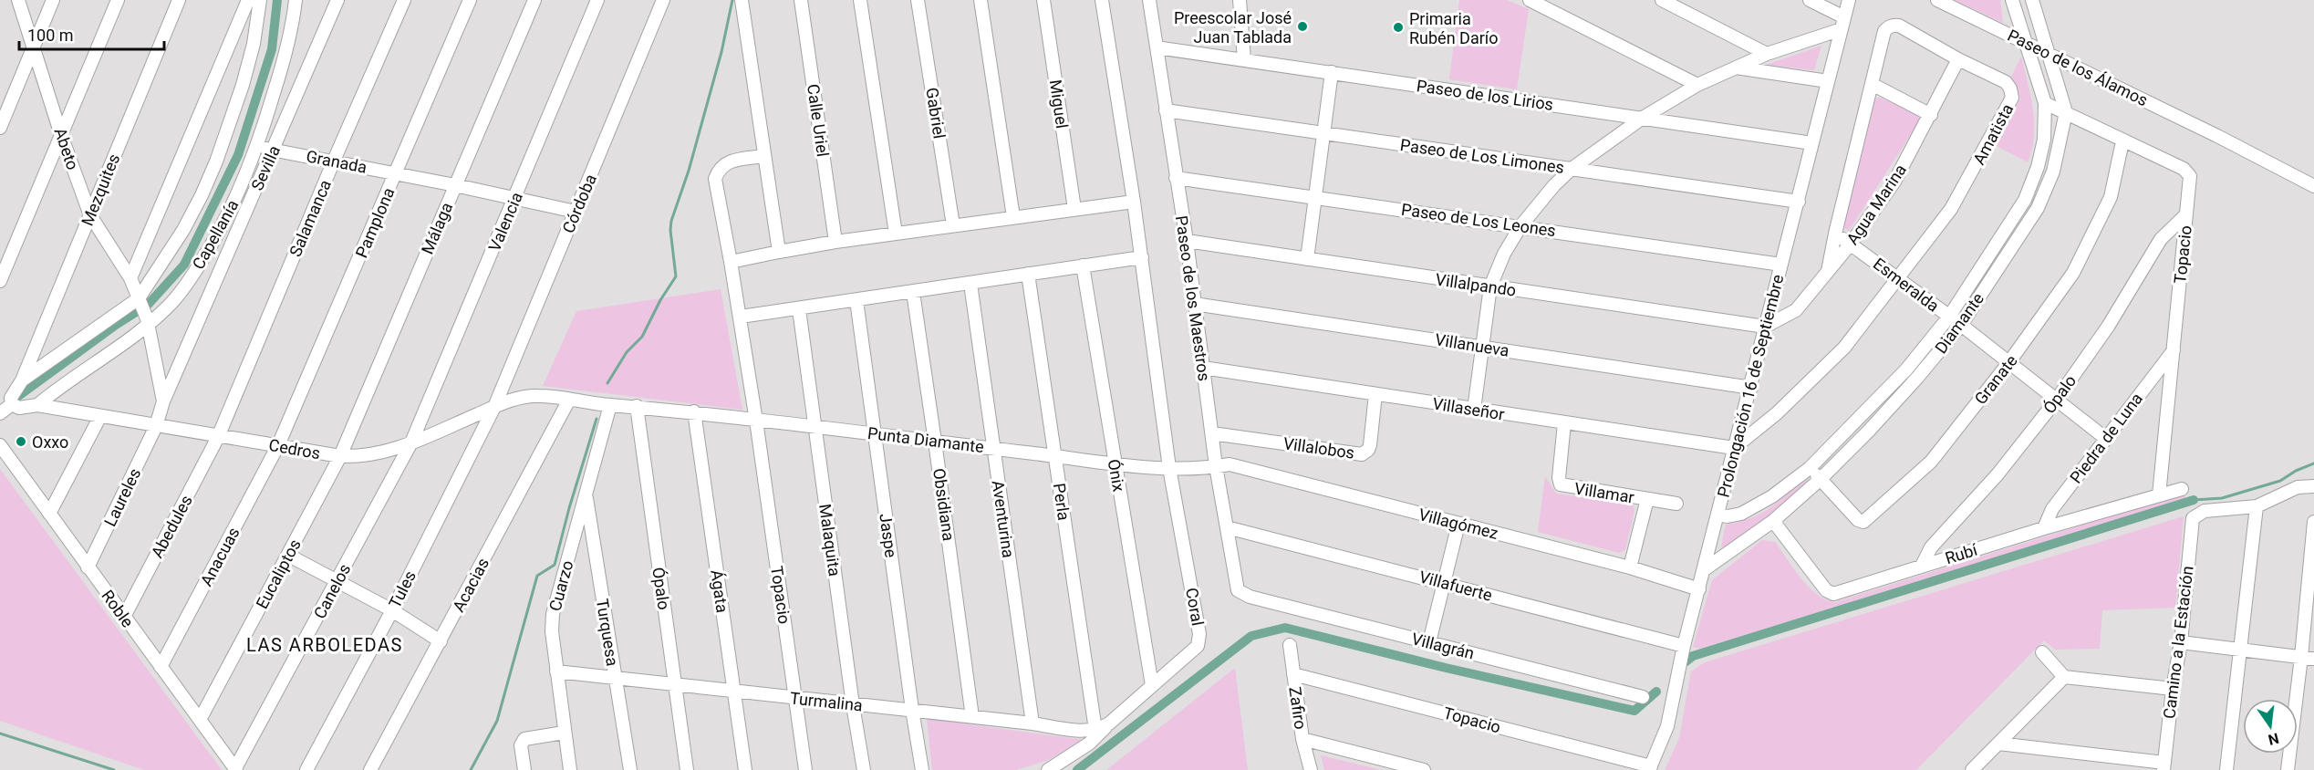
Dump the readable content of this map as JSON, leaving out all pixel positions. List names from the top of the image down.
{
  "streets": {
    "street": [
      "Paseo de los Álamos",
      "Paseo de los Lirios",
      "Miguel",
      "Gabriel",
      "Calle Uriel",
      "Amatista",
      "Abeto",
      "Paseo de Los Limones",
      "Granada",
      "Sevilla",
      "Mezquites",
      "Córdoba",
      "Agua Marina",
      "Salamanca",
      "Paseo de Los Leones",
      "Valencia",
      "Pamplona",
      "Málaga",
      "Capellanía",
      "Topacio",
      "Villalpando",
      "Esmeralda",
      "Paseo de los Maestros",
      "Diamante",
      "Villanueva",
      "Granate",
      "Prolongación 16 de Septiembre",
      "Ópalo",
      "Villaseñor",
      "Piedra de Luna",
      "Punta Diamante",
      "Villalobos",
      "Cedros",
      "Ónix",
      "Villamar",
      "Laureles",
      "Perla",
      "Obsidiana",
      "Aventurina",
      "Villagómez",
      "Abedules",
      "Jaspe",
      "Malaquita",
      "Rubí",
      "Anacuas",
      "Eucaliptos",
      "Acacias",
      "Cuarzo",
      "Villafuerte",
      "Tules",
      "Canelos",
      "Ágata",
      "Coral",
      "Roble",
      "Turquesa",
      "Camino a la Estación",
      "Villagrán",
      "Turmalina",
      "Zafiro"
    ]
  },
  "crossings": [
    ["Paseo de los Álamos", "Diamante"],
    ["Paseo de los Lirios", "Paseo de los Maestros"],
    ["Paseo de los Lirios", "Prolongación 16 de Septiembre"],
    ["Amatista", "Agua Marina"],
    ["Amatista", "Esmeralda"],
    ["Amatista", "Prolongación 16 de Septiembre"],
    ["Amatista", "Villaseñor"],
    ["Abeto", "Sevilla"],
    ["Abeto", "Mezquites"],
    ["Abeto", "Capellanía"],
    ["Paseo de Los Limones", "Paseo de los Maestros"],
    ["Paseo de Los Limones", "Prolongación 16 de Septiembre"],
    ["Granada", "Sevilla"],
    ["Granada", "Córdoba"],
    ["Granada", "Salamanca"],
    ["Granada", "Valencia"],
    ["Granada", "Pamplona"],
    ["Granada", "Málaga"],
    ["Granada", "Capellanía"],
    ["Sevilla", "Cedros"],
    ["Sevilla", "Laureles"],
    ["Mezquites", "Capellanía"],
    ["Mezquites", "Cedros"],
    ["Córdoba", "Cedros"],
    ["Córdoba", "Tules"],
    ["Agua Marina", "Villalpando"],
    ["Agua Marina", "Esmeralda"],
    ["Agua Marina", "Prolongación 16 de Septiembre"],
    ["Salamanca", "Cedros"],
    ["Salamanca", "Abedules"],
    ["Paseo de Los Leones", "Paseo de los Maestros"],
    ["Paseo de Los Leones", "Prolongación 16 de Septiembre"],
    ["Valencia", "Cedros"],
    ["Valencia", "Canelos"],
    ["Pamplona", "Cedros"],
    ["Pamplona", "Anacuas"],
    ["Málaga", "Cedros"],
    ["Málaga", "Eucaliptos"],
    ["Capellanía", "Cedros"],
    ["Topacio", "Diamante"],
    ["Topacio", "Granate"],
    ["Topacio", "Prolongación 16 de Septiembre"],
    ["Topacio", "Ópalo"],
    ["Topacio", "Piedra de Luna"],
    ["Topacio", "Punta Diamante"],
    ["Topacio", "Rubí"],
    ["Topacio", "Turmalina"],
    ["Topacio", "Zafiro"],
    ["Villalpando", "Paseo de los Maestros"],
    ["Villalpando", "Prolongación 16 de Septiembre"],
    ["Esmeralda", "Diamante"],
    ["Esmeralda", "Granate"],
    ["Esmeralda", "Ópalo"],
    ["Esmeralda", "Piedra de Luna"],
    ["Paseo de los Maestros", "Villanueva"],
    ["Paseo de los Maestros", "Villaseñor"],
    ["Paseo de los Maestros", "Punta Diamante"],
    ["Paseo de los Maestros", "Villalobos"],
    ["Paseo de los Maestros", "Villagómez"],
    ["Paseo de los Maestros", "Villafuerte"],
    ["Paseo de los Maestros", "Villagrán"],
    ["Diamante", "Granate"],
    ["Diamante", "Prolongación 16 de Septiembre"],
    ["Diamante", "Rubí"],
    ["Villanueva", "Prolongación 16 de Septiembre"],
    ["Prolongación 16 de Septiembre", "Villaseñor"],
    ["Prolongación 16 de Septiembre", "Villagómez"],
    ["Prolongación 16 de Septiembre", "Villafuerte"],
    ["Ópalo", "Punta Diamante"],
    ["Ópalo", "Rubí"],
    ["Ópalo", "Turmalina"],
    ["Villaseñor", "Villalobos"],
    ["Villaseñor", "Villamar"],
    ["Piedra de Luna", "Rubí"],
    ["Punta Diamante", "Cedros"],
    ["Punta Diamante", "Ónix"],
    ["Punta Diamante", "Perla"],
    ["Punta Diamante", "Obsidiana"],
    ["Punta Diamante", "Aventurina"],
    ["Punta Diamante", "Villagómez"],
    ["Punta Diamante", "Jaspe"],
    ["Punta Diamante", "Malaquita"],
    ["Punta Diamante", "Cuarzo"],
    ["Punta Diamante", "Ágata"],
    ["Punta Diamante", "Coral"],
    ["Cedros", "Laureles"],
    ["Cedros", "Abedules"],
    ["Cedros", "Anacuas"],
    ["Cedros", "Eucaliptos"],
    ["Cedros", "Acacias"],
    ["Cedros", "Cuarzo"],
    ["Cedros", "Tules"],
    ["Cedros", "Canelos"],
    ["Ónix", "Coral"],
    ["Laureles", "Roble"],
    ["Perla", "Coral"],
    ["Perla", "Turmalina"],
    ["Obsidiana", "Turmalina"],
    ["Aventurina", "Turmalina"],
    ["Abedules", "Roble"],
    ["Jaspe", "Turmalina"],
    ["Malaquita", "Turmalina"],
    ["Anacuas", "Roble"],
    ["Eucaliptos", "Roble"],
    ["Cuarzo", "Turquesa"],
    ["Cuarzo", "Turmalina"],
    ["Canelos", "Roble"],
    ["Ágata", "Turmalina"],
    ["Coral", "Turmalina"],
    ["Turquesa", "Turmalina"]
  ],
  "districts": ["LAS ARBOLEDAS"],
  "places": ["Preescolar José Juan Tablada", "Primaria Rubén Darío", "Oxxo"],
  "scale_bar": "100 m",
  "north": "bottom"
}
